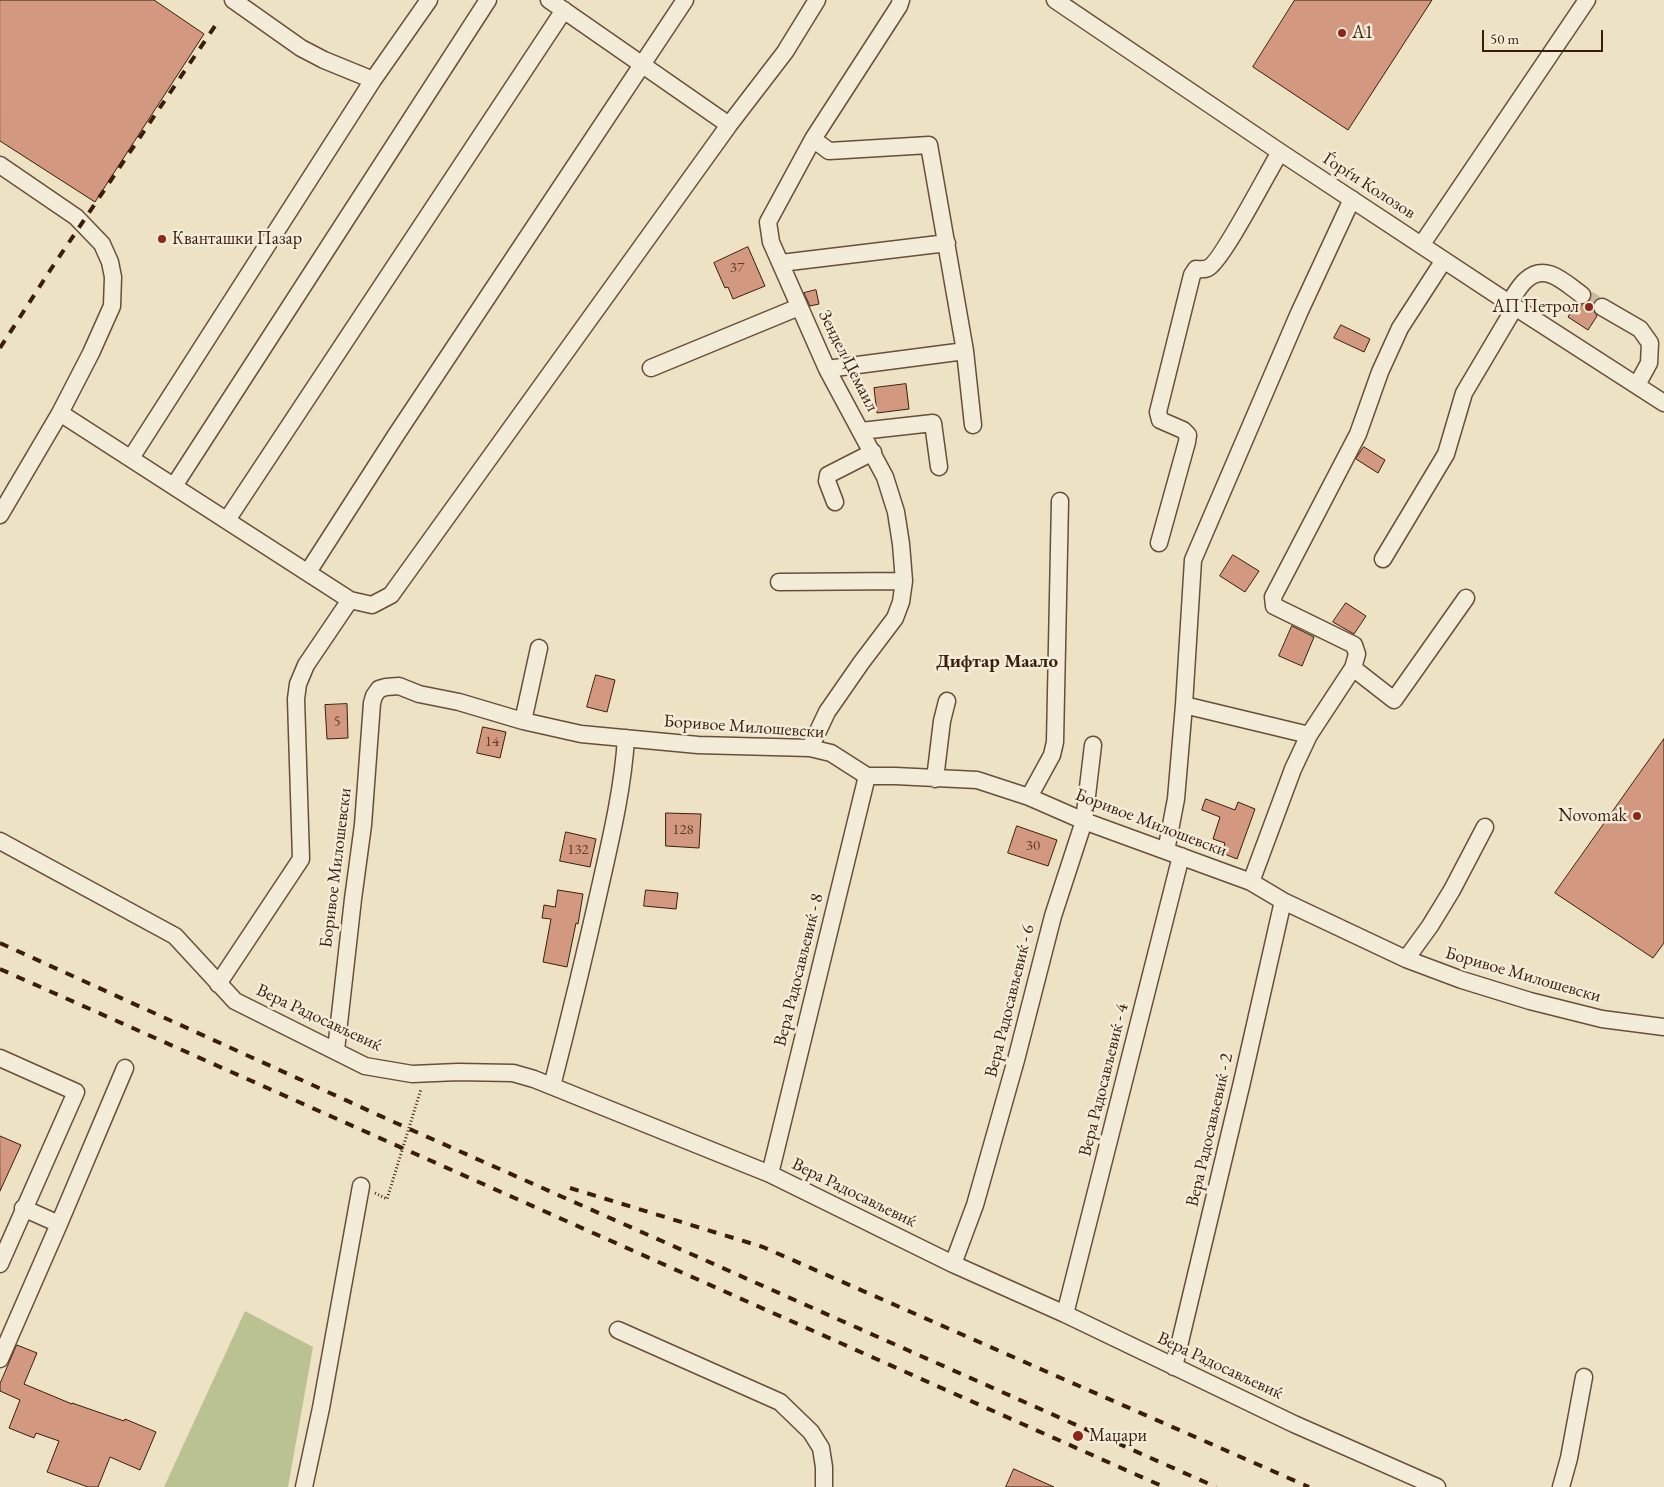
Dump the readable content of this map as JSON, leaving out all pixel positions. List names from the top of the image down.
{
  "streets": {
    "street": [
      "Ѓорѓи Колозов",
      "Зендел Џемаил",
      "Боривое Милошевски",
      "Вера Радосављевиќ - 8",
      "Вера Радосављевиќ - 6",
      "Вера Радосављевиќ",
      "Вера Радосављевиќ - 4",
      "Вера Радосављевиќ - 2"
    ]
  },
  "crossings": [
    ["Ѓорѓи Колозов", "Вера Радосављевиќ - 4"],
    ["Зендел Џемаил", "Боривое Милошевски"],
    ["Боривое Милошевски", "Вера Радосављевиќ - 8"],
    ["Боривое Милошевски", "Вера Радосављевиќ - 6"],
    ["Боривое Милошевски", "Вера Радосављевиќ"],
    ["Боривое Милошевски", "Вера Радосављевиќ - 4"],
    ["Боривое Милошевски", "Вера Радосављевиќ - 2"],
    ["Вера Радосављевиќ - 8", "Вера Радосављевиќ"],
    ["Вера Радосављевиќ - 6", "Вера Радосављевиќ"],
    ["Вера Радосављевиќ", "Вера Радосављевиќ - 4"],
    ["Вера Радосављевиќ", "Вера Радосављевиќ - 2"]
  ],
  "districts": ["Дифтар Маало"],
  "places": [
    "А1",
    "Кванташки Пазар",
    "АП Петрол",
    "Novomak",
    "Маџари"
  ],
  "house_numbers": [
    "37",
    "5",
    "14",
    "128",
    "30",
    "132"
  ],
  "scale_bar": "50 m"
}
